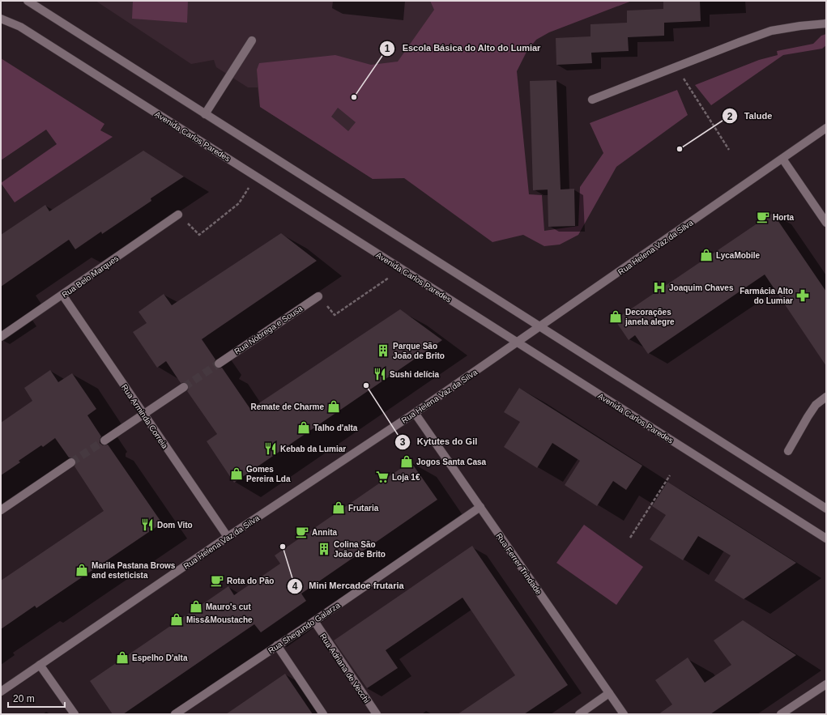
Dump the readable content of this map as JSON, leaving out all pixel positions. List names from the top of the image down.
{
  "streets": {
    "street": [
      "Avenida Carlos Paredes",
      "Rua Helena Vaz da Silva",
      "Rua Belo Marques",
      "Rua Nóbrega e Sousa",
      "Rua Arminda Correia",
      "Rua Ferrer Trindade",
      "Rua Shegundo Galarza",
      "Rua Adriana de Vecchi"
    ]
  },
  "crossings": [
    ["Avenida Carlos Paredes", "Rua Helena Vaz da Silva"],
    ["Rua Helena Vaz da Silva", "Rua Arminda Correia"],
    ["Rua Helena Vaz da Silva", "Rua Ferrer Trindade"],
    ["Rua Belo Marques", "Rua Arminda Correia"],
    ["Rua Ferrer Trindade", "Rua Shegundo Galarza"],
    ["Rua Shegundo Galarza", "Rua Adriana de Vecchi"]
  ],
  "places": {
    "other": [
      "Escola Básica do Alto do Lumiar",
      "Talude",
      "Kytutes do Gil",
      "Mini Mercadoe frutaria"
    ],
    "cafe": ["Horta", "Annita", "Rota do Pão"],
    "shop": [
      "LycaMobile",
      "Decorações janela alegre",
      "Remate de Charme",
      "Talho d'alta",
      "Jogos Santa Casa",
      "Gomes Pereira Lda",
      "Frutaria",
      "Marila Pastana Brows and esteticista",
      "Mauro's cut",
      "Miss&Moustache",
      "Espelho D'alta"
    ],
    "hospital": ["Joaquim Chaves"],
    "pharmacy": ["Farmácia Alto do Lumiar"],
    "building": ["Parque São João de Brito", "Colina São João de Brito"],
    "restaurant": ["Sushi delícia", "Kebab da Lumiar", "Dom Vito"],
    "supermarket": ["Loja 1€"]
  },
  "scale_bar": "20 m"
}
